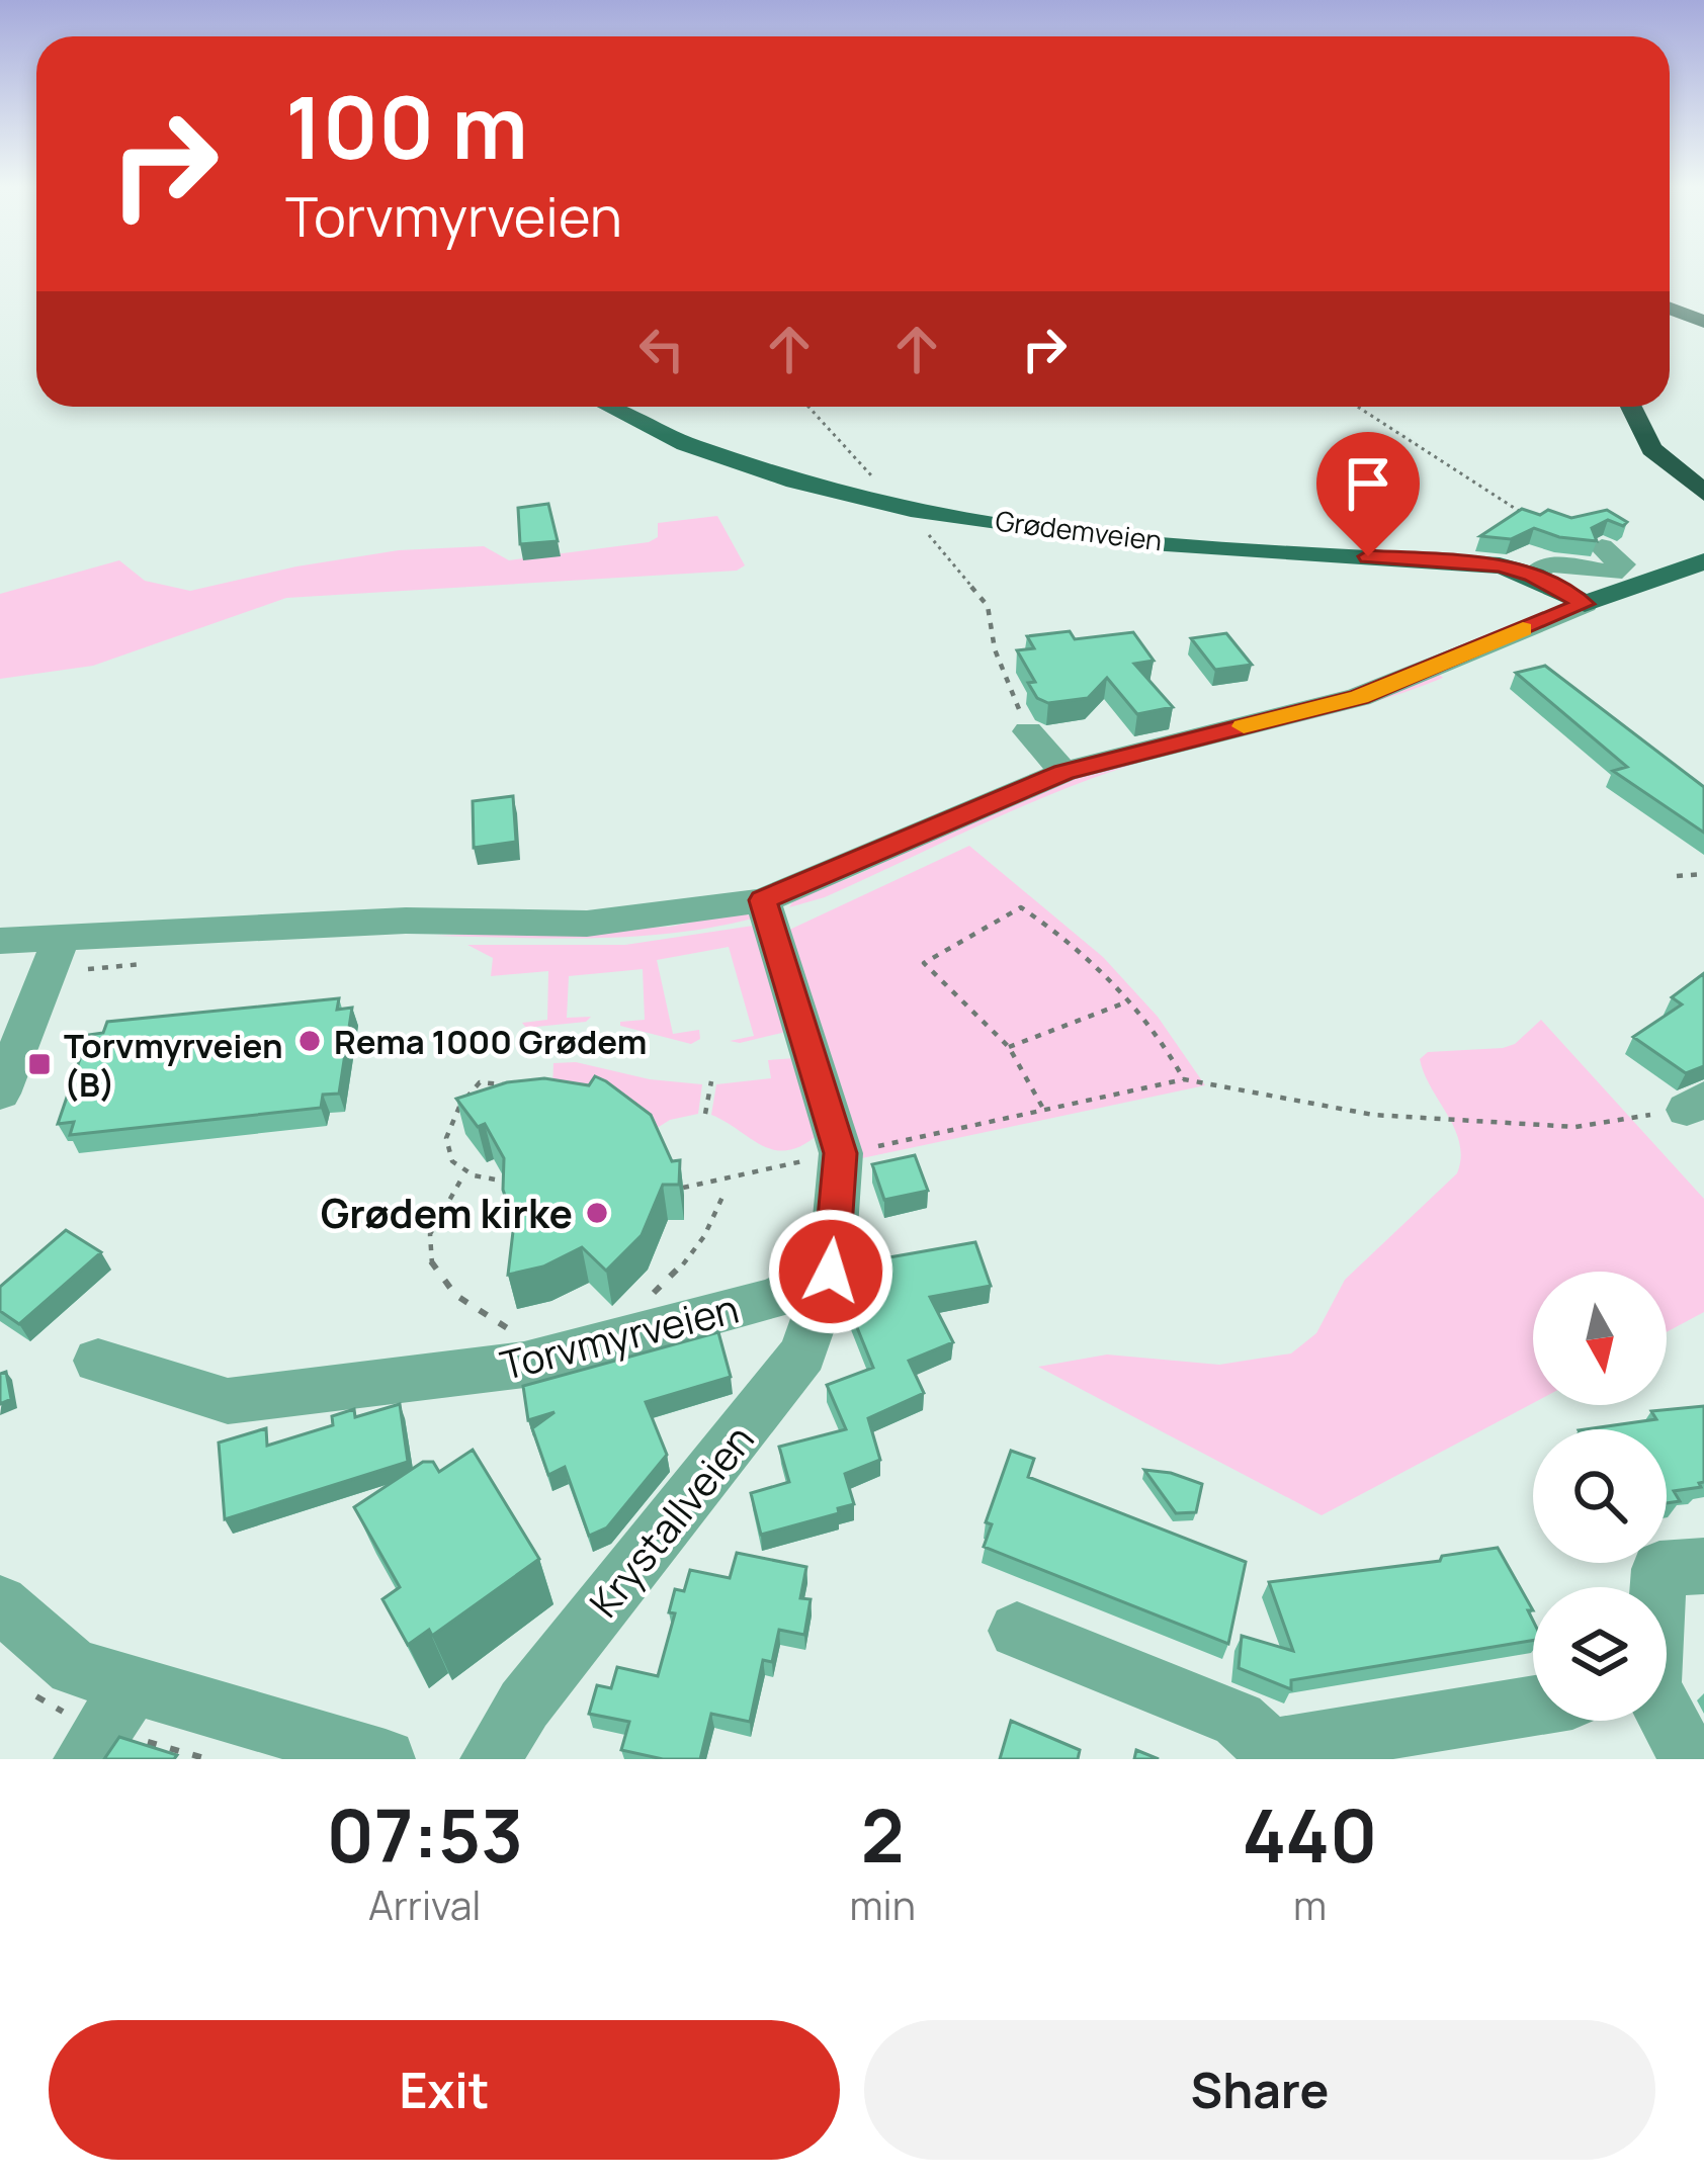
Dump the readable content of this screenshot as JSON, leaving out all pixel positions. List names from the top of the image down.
{
  "streets": {
    "main road": ["Grødemveien"],
    "street": ["Torvmyrveien", "Krystallveien"]
  },
  "crossings": [
    ["Torvmyrveien", "Krystallveien"]
  ],
  "places": {
    "other": ["Rema 1000 Grødem", "Grødem kirke"],
    "transit": ["Torvmyrveien (B)"]
  },
  "north": "bottom",
  "page": {
    "turn": ["100 m", "Torvmyrveien"],
    "eta": [
      "07:53",
      "Arrival",
      "2",
      "min",
      "440",
      "m"
    ],
    "buttons": ["Exit", "Share"]
  }
}
